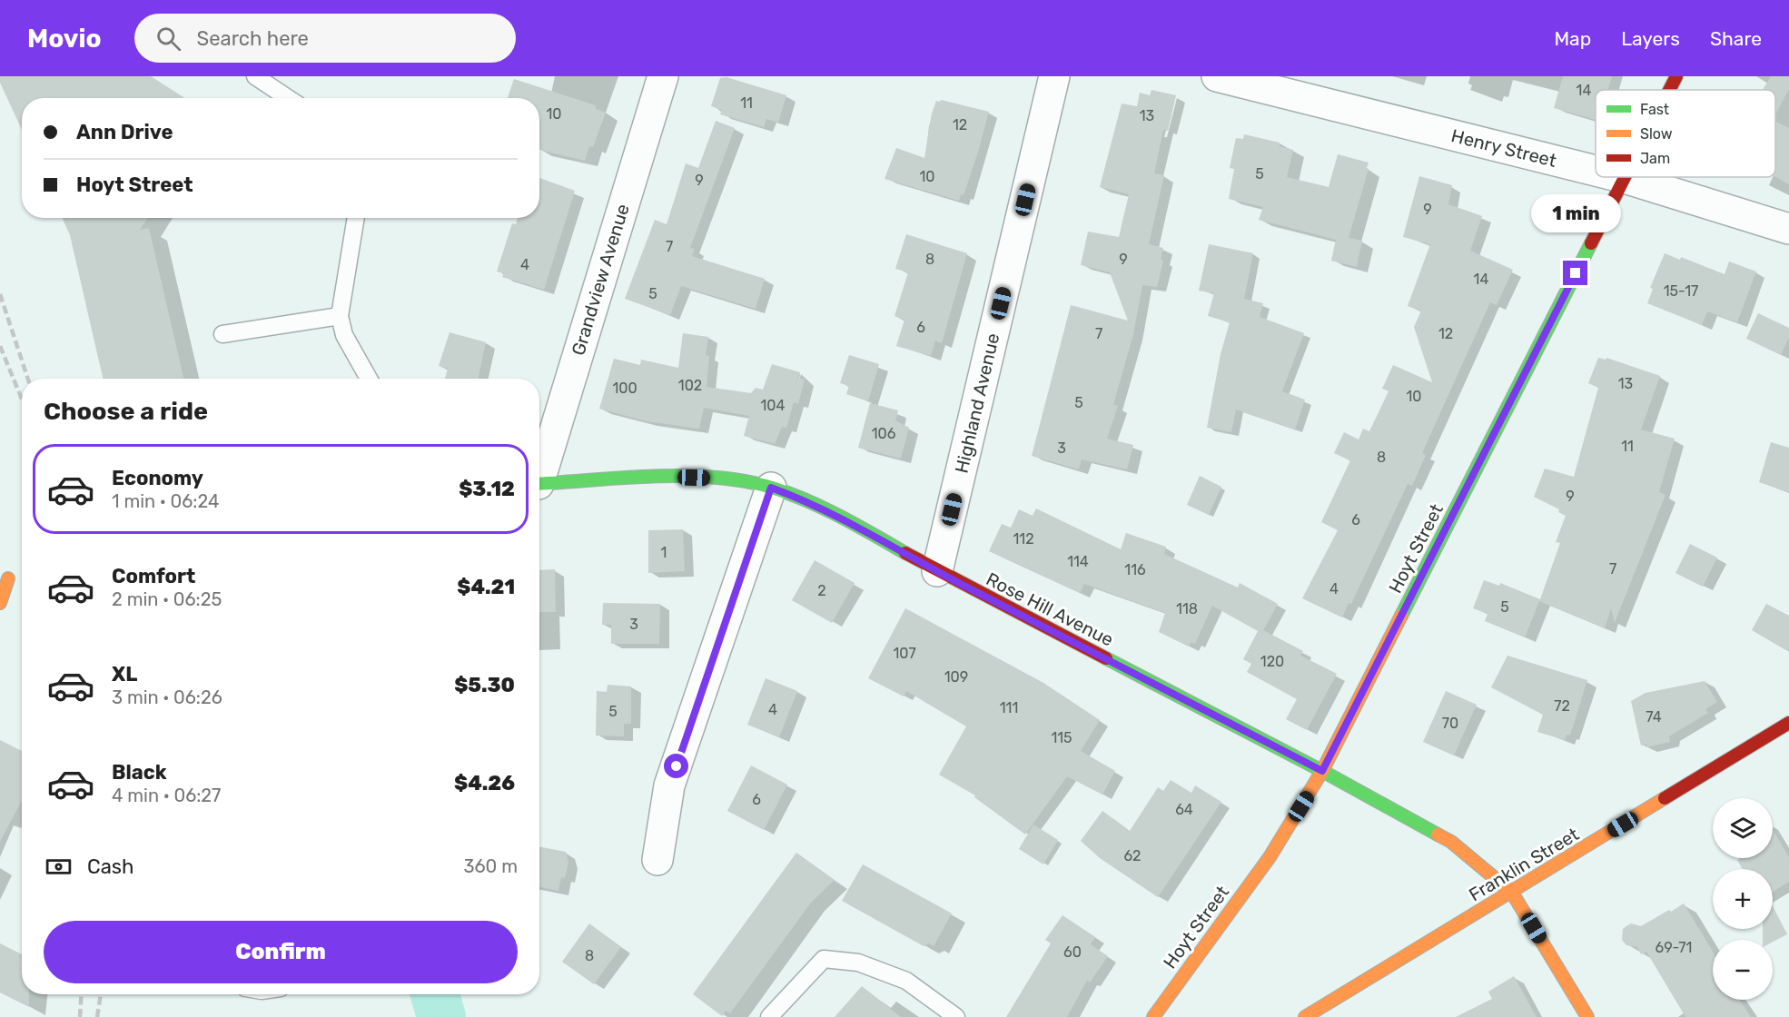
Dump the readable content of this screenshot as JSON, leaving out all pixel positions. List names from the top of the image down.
{
  "streets": {
    "street": [
      "Henry Street",
      "Grandview Avenue",
      "Highland Avenue",
      "Hoyt Street",
      "Rose Hill Avenue",
      "Franklin Street"
    ]
  },
  "crossings": [
    ["Henry Street", "Hoyt Street"],
    ["Highland Avenue", "Rose Hill Avenue"],
    ["Hoyt Street", "Rose Hill Avenue"],
    ["Rose Hill Avenue", "Franklin Street"]
  ],
  "house_numbers": [
    "14",
    "11",
    "10",
    "13",
    "12",
    "5",
    "10",
    "9",
    "9",
    "7",
    "8",
    "9",
    "4",
    "14",
    "15-17",
    "5",
    "6",
    "7",
    "12",
    "13",
    "102",
    "100",
    "10",
    "5",
    "104",
    "106",
    "11",
    "3",
    "8",
    "9",
    "6",
    "112",
    "1",
    "114",
    "7",
    "116",
    "4",
    "2",
    "5",
    "118",
    "3",
    "107",
    "120",
    "109",
    "72",
    "111",
    "4",
    "5",
    "74",
    "70",
    "115",
    "6",
    "64",
    "62",
    "69-71",
    "60",
    "8"
  ],
  "legend": ["Fast", "Slow", "Jam"],
  "page": {
    "header": "Movio",
    "search": "Search here",
    "nav": ["Map", "Layers", "Share"],
    "banner": ["Ann Drive", "Hoyt Street"],
    "bubble": "1 min",
    "heading": "Choose a ride",
    "list": [
      {
        "name": "Economy",
        "note": "1 min · 06:24",
        "value": "$3.12"
      },
      {
        "name": "Comfort",
        "note": "2 min · 06:25",
        "value": "$4.21"
      },
      {
        "name": "XL",
        "note": "3 min · 06:26",
        "value": "$5.30"
      },
      {
        "name": "Black",
        "note": "4 min · 06:27",
        "value": "$4.26"
      }
    ],
    "map_buttons": ["+", "−"],
    "pay": ["Cash", "360 m"],
    "buttons": "Confirm"
  }
}
